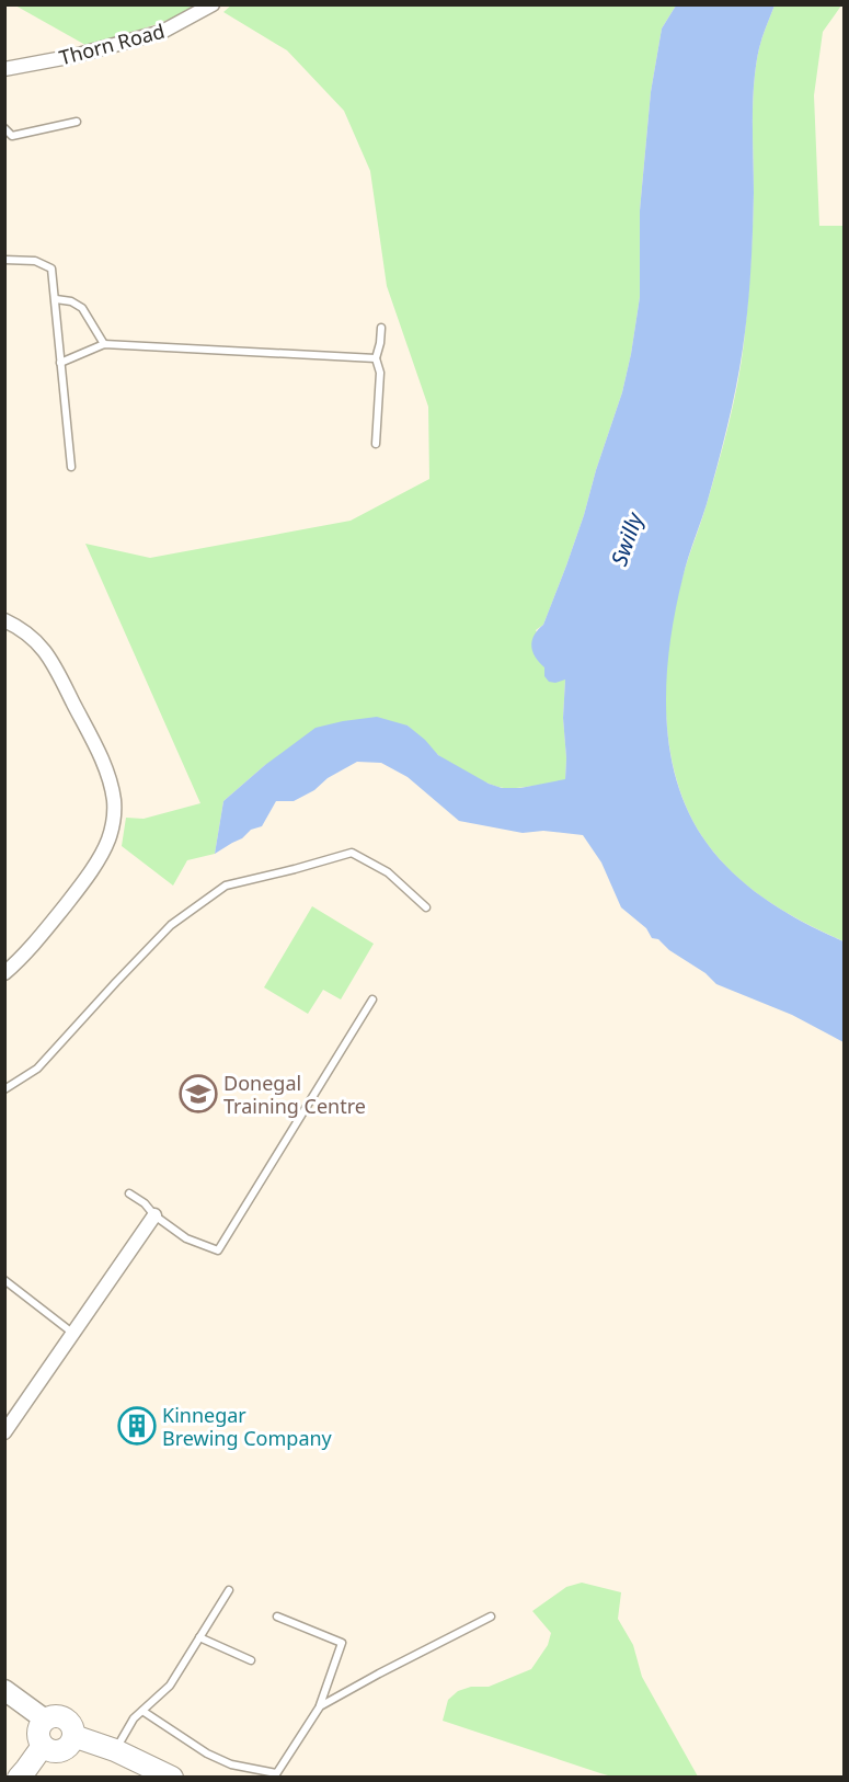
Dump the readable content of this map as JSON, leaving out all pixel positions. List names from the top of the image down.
{
  "streets": {
    "street": ["Thorn Road"]
  },
  "water": ["Swilly"],
  "places": {
    "school or university": ["Donegal Training Centre"],
    "building": ["Kinnegar Brewing Company"]
  }
}
